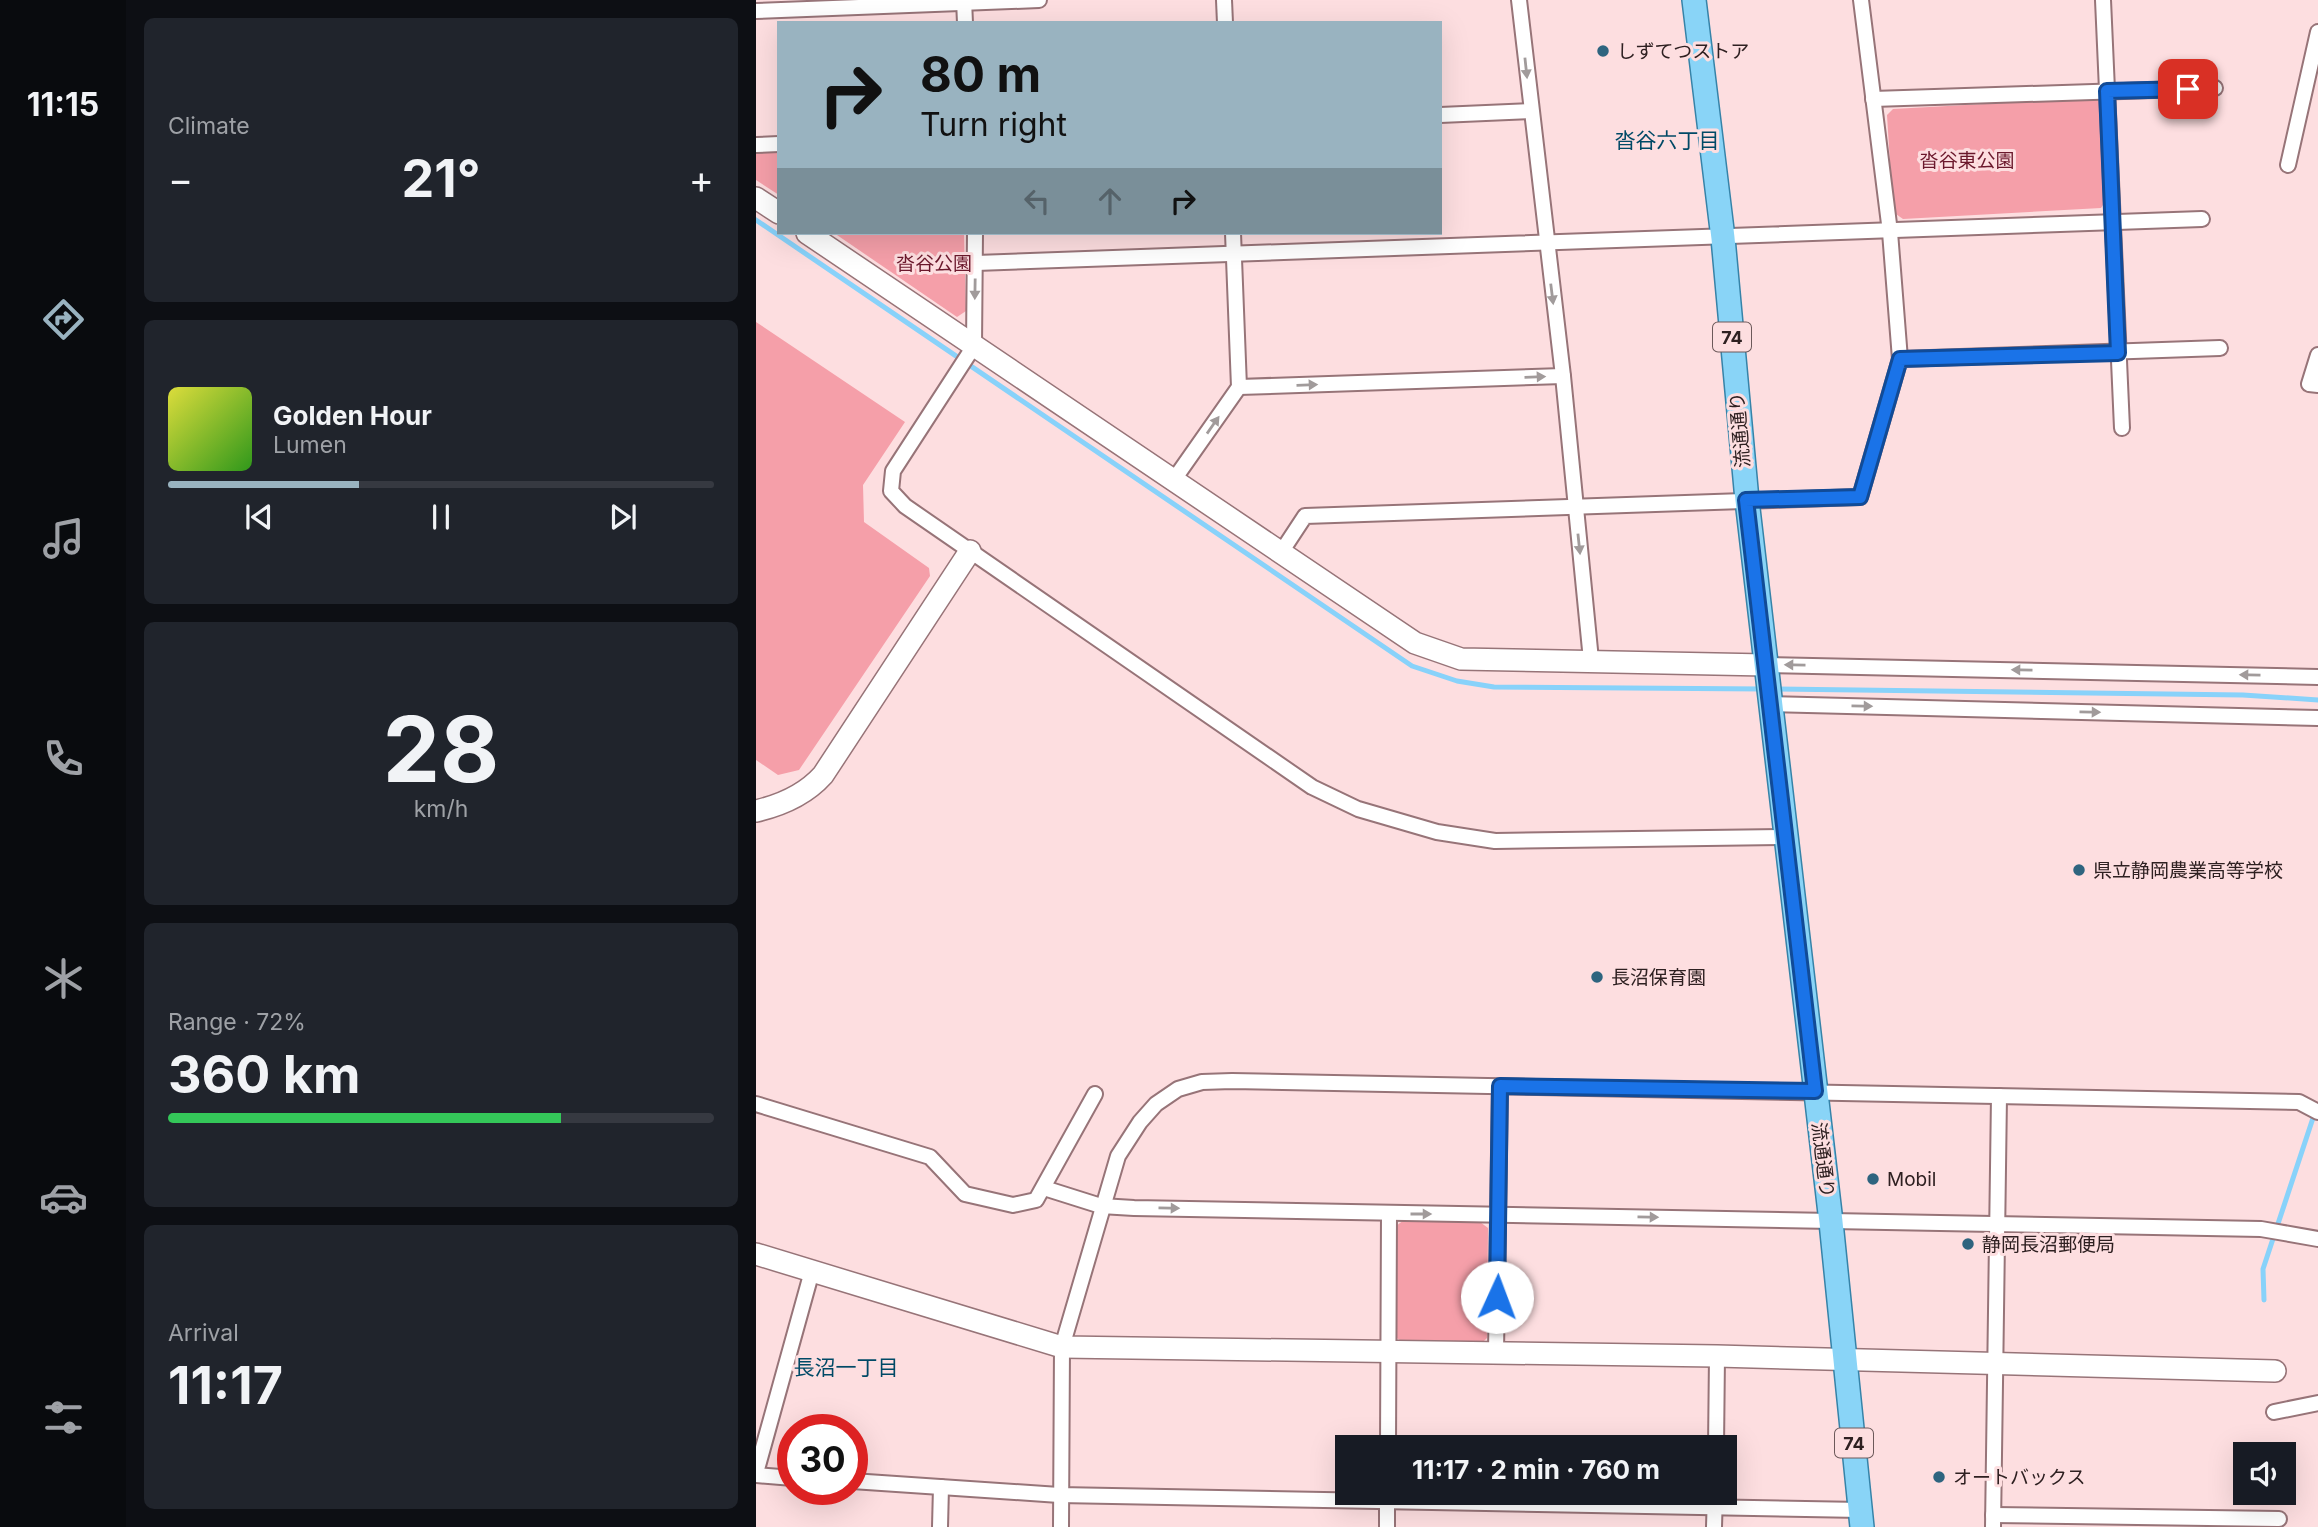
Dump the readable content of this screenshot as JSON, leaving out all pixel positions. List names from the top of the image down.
{
  "streets": {
    "main road": ["74", "流通通り"]
  },
  "crossings": [
    ["74", "流通通り"]
  ],
  "districts": ["沓谷六丁目", "長沼一丁目"],
  "parks": ["沓谷東公園", "沓谷公園"],
  "places": [
    "しずてつストア",
    "県立静岡農業高等学校",
    "長沼保育園",
    "Mobil",
    "静岡長沼郵便局",
    "オートバックス"
  ],
  "page": {
    "tabs": "11:15",
    "tile": [
      "Climate",
      ["28", "km/h"],
      ["Range · 72%", "360 km"],
      ["Arrival", "11:17"]
    ],
    "turn": ["80 m", "Turn right"],
    "heat": ["−", "21°", "+"],
    "song": ["Golden Hour", "Lumen"],
    "limit": "30",
    "trip": "11:17 · 2 min · 760 m"
  }
}
